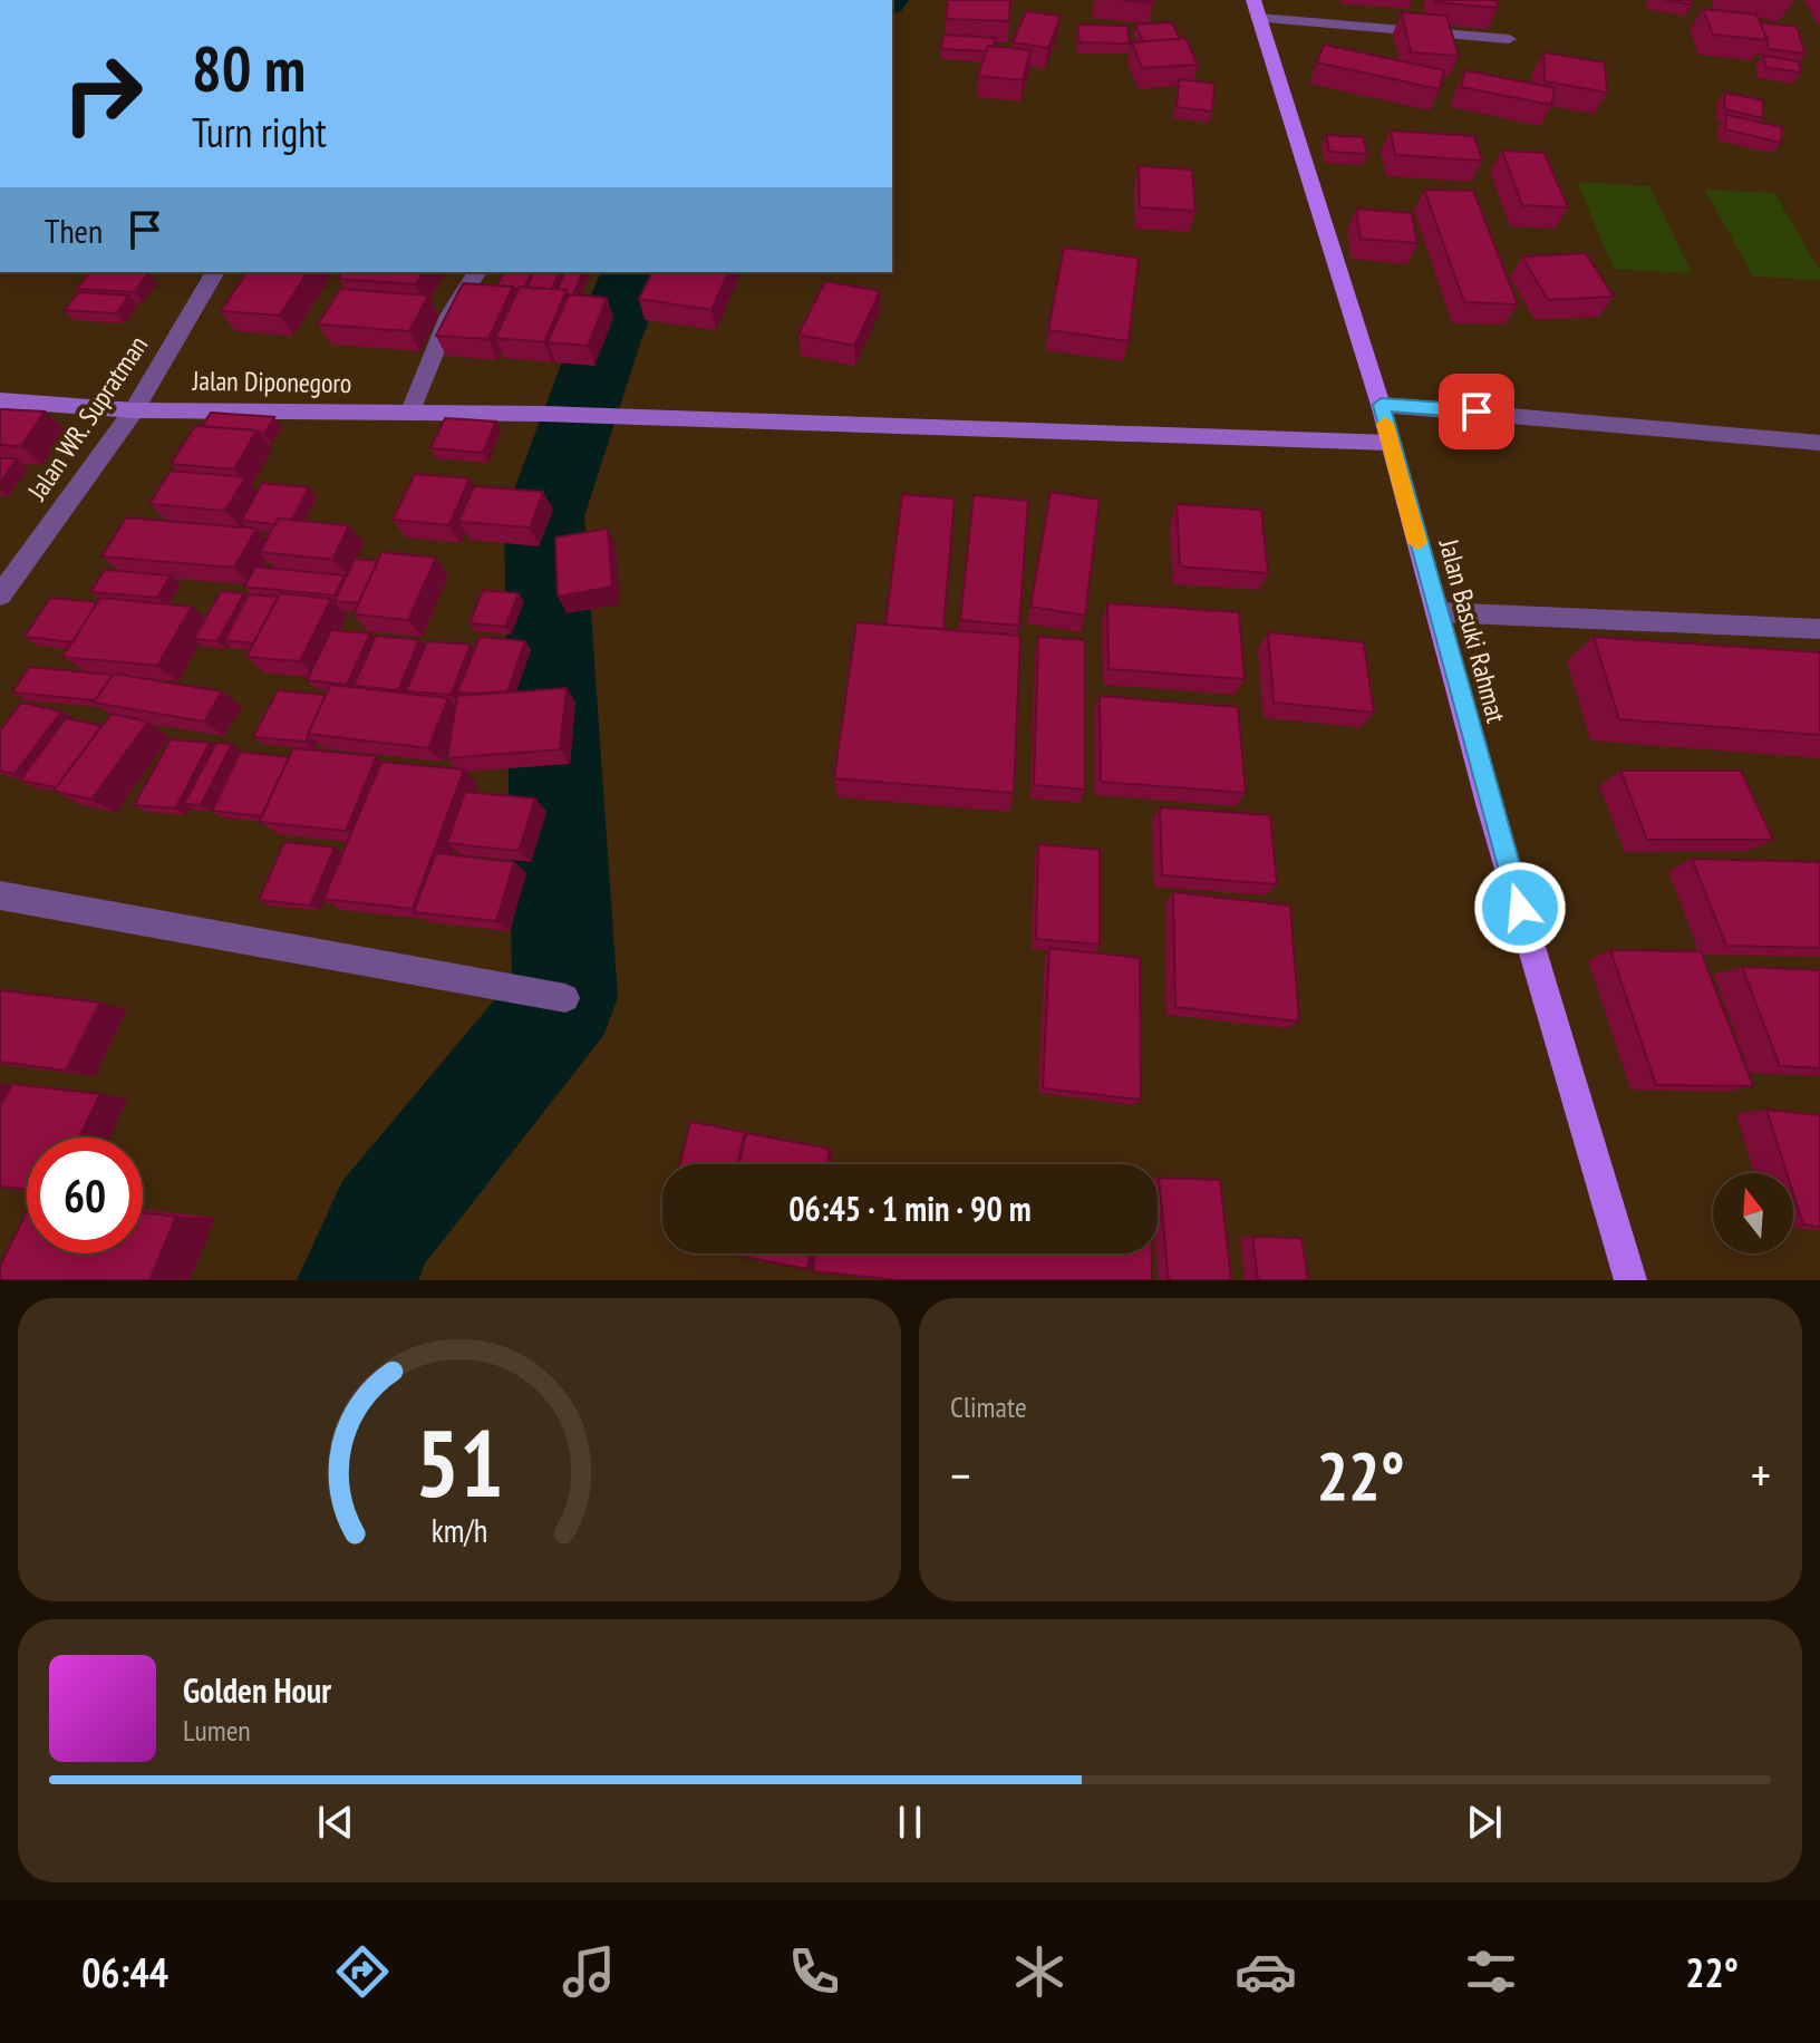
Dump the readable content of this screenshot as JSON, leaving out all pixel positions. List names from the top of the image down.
{
  "streets": {
    "main road": ["Jalan Diponegoro", "Jalan Basuki Rahmat"],
    "street": ["Jalan WR. Supratman"]
  },
  "crossings": [
    ["Jalan Diponegoro", "Jalan WR. Supratman"],
    ["Jalan Diponegoro", "Jalan Basuki Rahmat"]
  ],
  "north": "top",
  "page": {
    "turn": ["80 m", "Turn right"],
    "then": "Then",
    "limit": "60",
    "trip": "06:45 · 1 min · 90 m",
    "tile": "Climate",
    "heat": ["−", "22°", "+"],
    "song": ["Golden Hour", "Lumen"],
    "tabs": ["06:44", "22°"],
    "gauge": ["51", "km/h"]
  }
}
